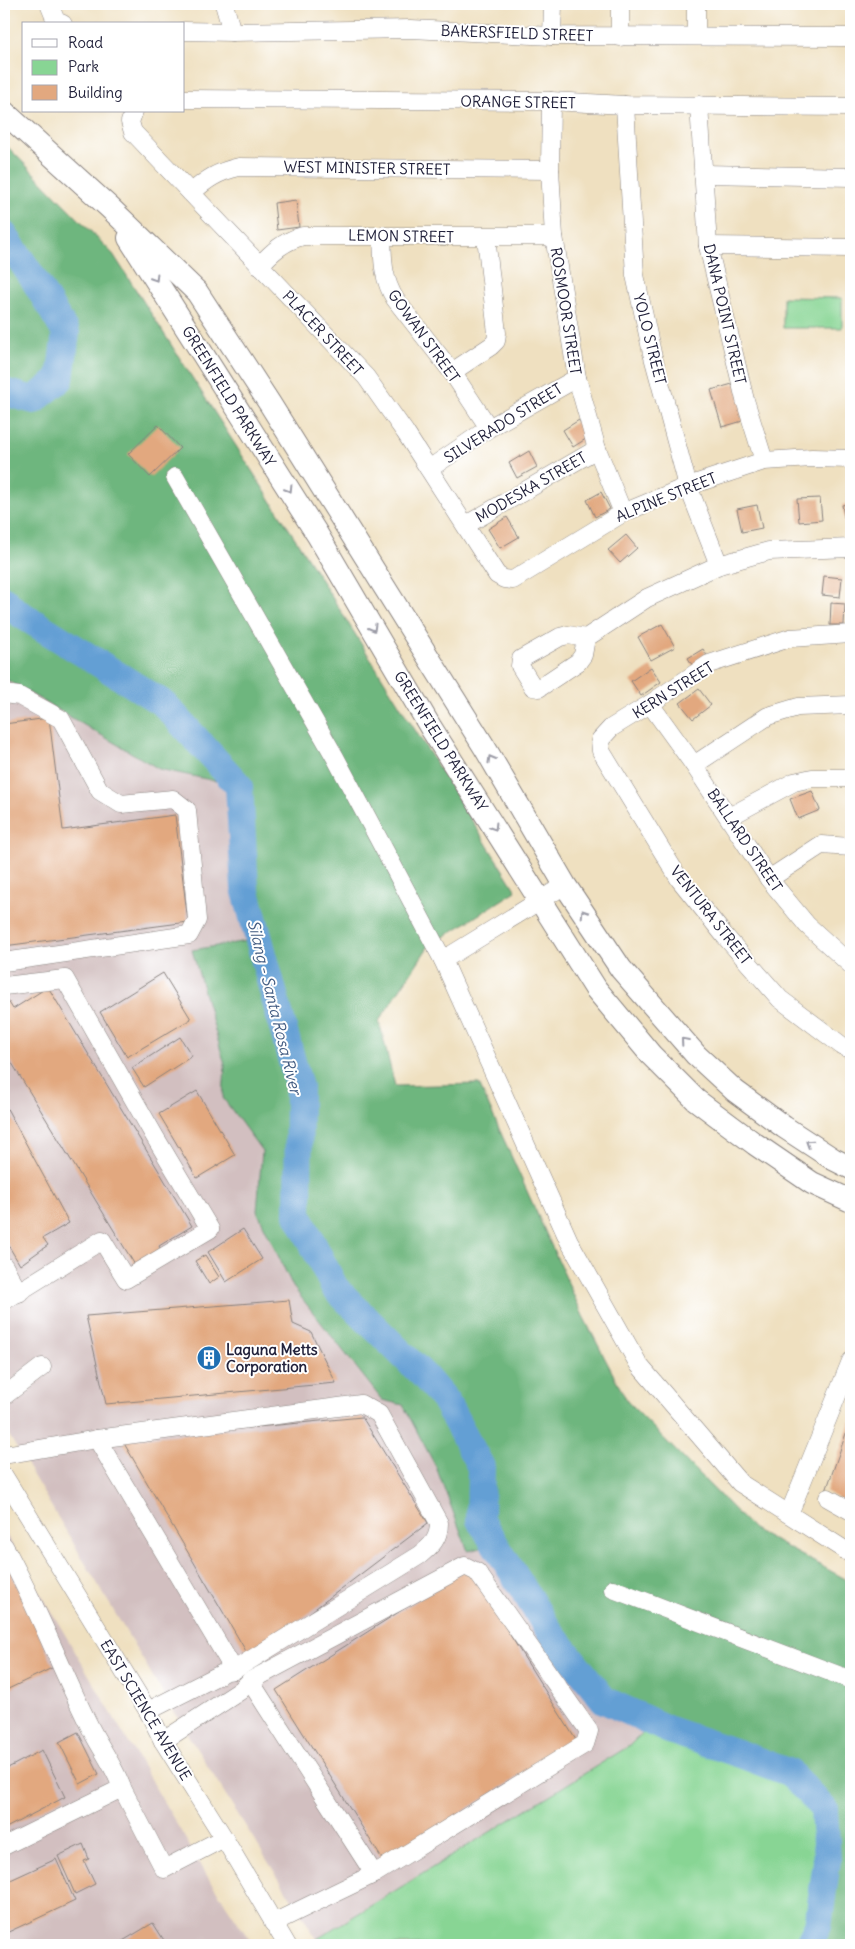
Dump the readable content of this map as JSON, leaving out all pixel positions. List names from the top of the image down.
{
  "streets": {
    "main road": ["GREENFIELD PARKWAY"],
    "street": [
      "BAKERSFIELD STREET",
      "ORANGE STREET",
      "WEST MINISTER STREET",
      "LEMON STREET",
      "ROSMOOR STREET",
      "DANA POINT STREET",
      "PLACER STREET",
      "GOWAN STREET",
      "YOLO STREET",
      "SILVERADO STREET",
      "MODESKA STREET",
      "ALPINE STREET",
      "KERN STREET",
      "BALLARD STREET",
      "VENTURA STREET",
      "EAST SCIENCE AVENUE"
    ]
  },
  "crossings": [
    ["ORANGE STREET", "ROSMOOR STREET"],
    ["ORANGE STREET", "DANA POINT STREET"],
    ["ORANGE STREET", "YOLO STREET"],
    ["WEST MINISTER STREET", "ROSMOOR STREET"],
    ["WEST MINISTER STREET", "PLACER STREET"],
    ["LEMON STREET", "ROSMOOR STREET"],
    ["LEMON STREET", "PLACER STREET"],
    ["LEMON STREET", "GOWAN STREET"],
    ["ROSMOOR STREET", "SILVERADO STREET"],
    ["ROSMOOR STREET", "MODESKA STREET"],
    ["ROSMOOR STREET", "ALPINE STREET"],
    ["DANA POINT STREET", "ALPINE STREET"],
    ["PLACER STREET", "SILVERADO STREET"],
    ["PLACER STREET", "MODESKA STREET"],
    ["PLACER STREET", "ALPINE STREET"],
    ["GOWAN STREET", "SILVERADO STREET"],
    ["YOLO STREET", "ALPINE STREET"],
    ["KERN STREET", "BALLARD STREET"],
    ["KERN STREET", "VENTURA STREET"]
  ],
  "water": ["Silang - Santa Rosa River"],
  "places": {
    "building": ["Laguna Metts Corporation"]
  },
  "legend": ["Road", "Park", "Building"]
}
